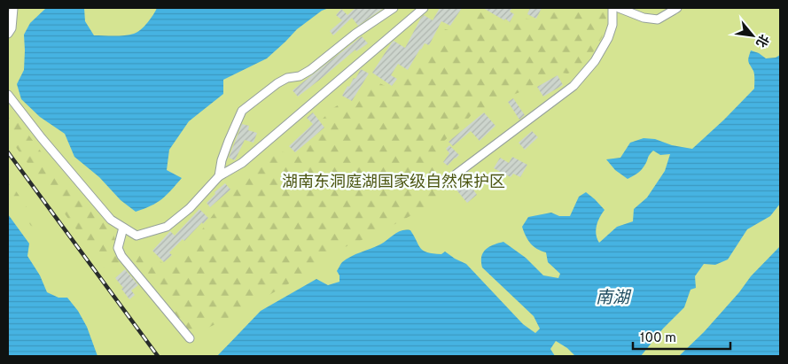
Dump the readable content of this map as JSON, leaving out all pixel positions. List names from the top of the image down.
{
  "water": ["南湖"],
  "parks": ["湖南东洞庭湖国家级自然保护区"],
  "scale_bar": "100 m",
  "north": "bottom right"
}
